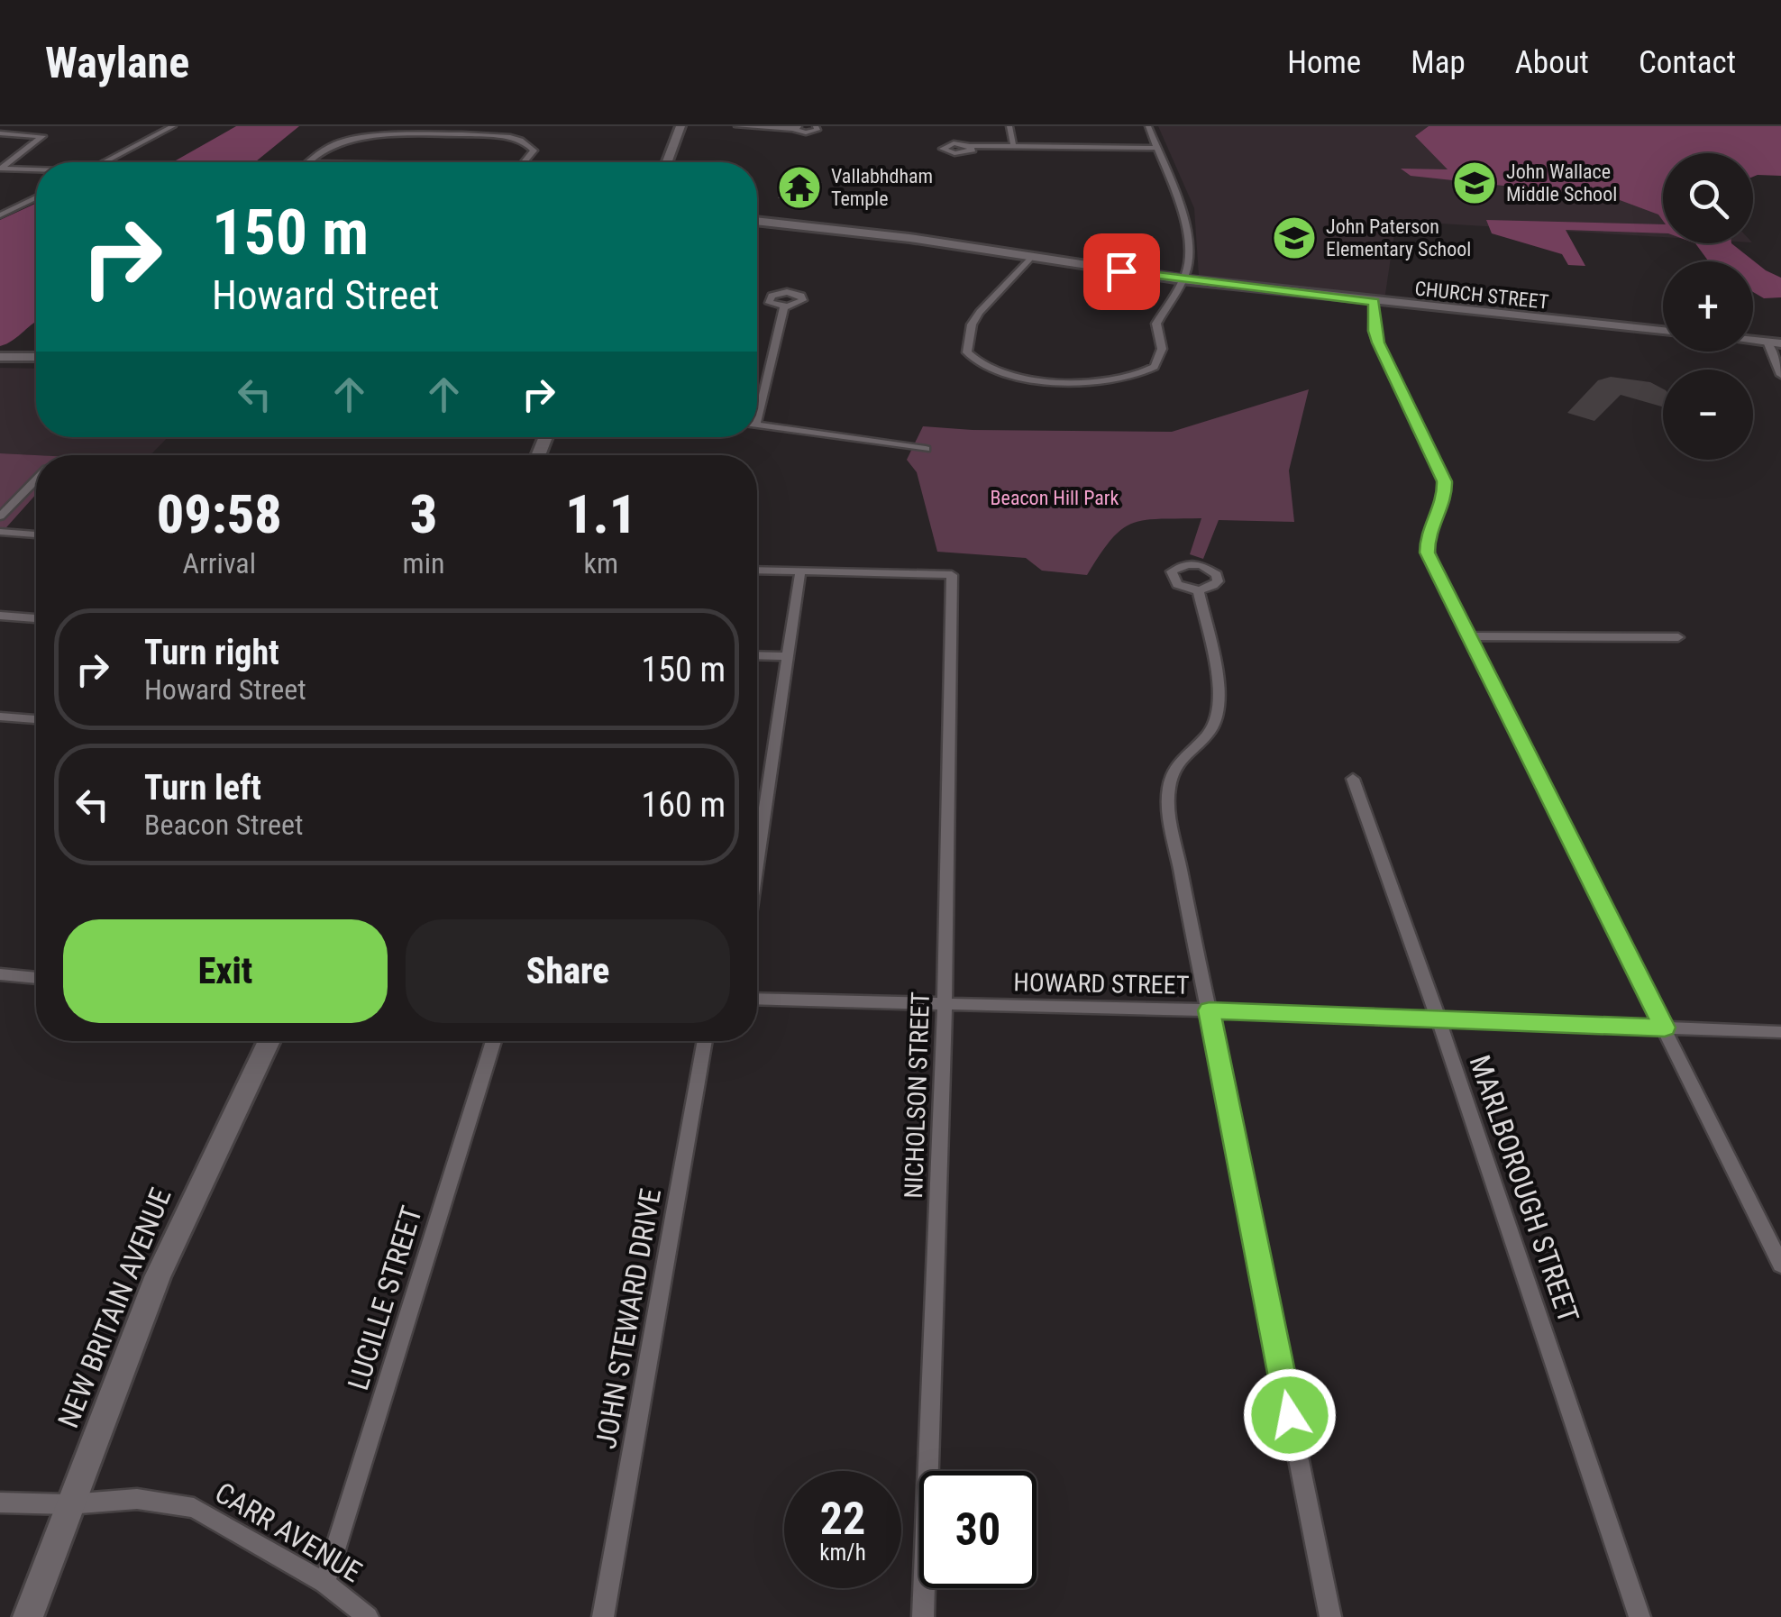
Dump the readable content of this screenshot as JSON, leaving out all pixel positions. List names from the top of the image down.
{
  "streets": {
    "street": [
      "CHURCH STREET",
      "HOWARD STREET",
      "NICHOLSON STREET",
      "MARLBOROUGH STREET",
      "LUCILLE STREET",
      "NEW BRITAIN AVENUE",
      "JOHN STEWARD DRIVE",
      "CARR AVENUE"
    ]
  },
  "crossings": [
    ["HOWARD STREET", "NICHOLSON STREET"],
    ["HOWARD STREET", "MARLBOROUGH STREET"],
    ["LUCILLE STREET", "CARR AVENUE"],
    ["NEW BRITAIN AVENUE", "CARR AVENUE"]
  ],
  "parks": ["Beacon Hill Park"],
  "places": {
    "school or university": ["John Wallace Middle School", "John Paterson Elementary School"],
    "temple": ["Vallabhdham Temple"]
  },
  "page": {
    "header": "Waylane",
    "nav": [
      "Home",
      "Map",
      "About",
      "Contact"
    ],
    "map_buttons": ["+", "−"],
    "turn": ["150 m", "Howard Street"],
    "eta": [
      "09:58",
      "Arrival",
      "3",
      "min",
      "1.1",
      "km"
    ],
    "list": [
      {
        "name": "Turn right",
        "note": "Howard Street",
        "value": "150 m"
      },
      {
        "name": "Turn left",
        "note": "Beacon Street",
        "value": "160 m"
      }
    ],
    "buttons": ["Exit", "Share"],
    "speed": "22 km/h",
    "limit": "30"
  }
}
